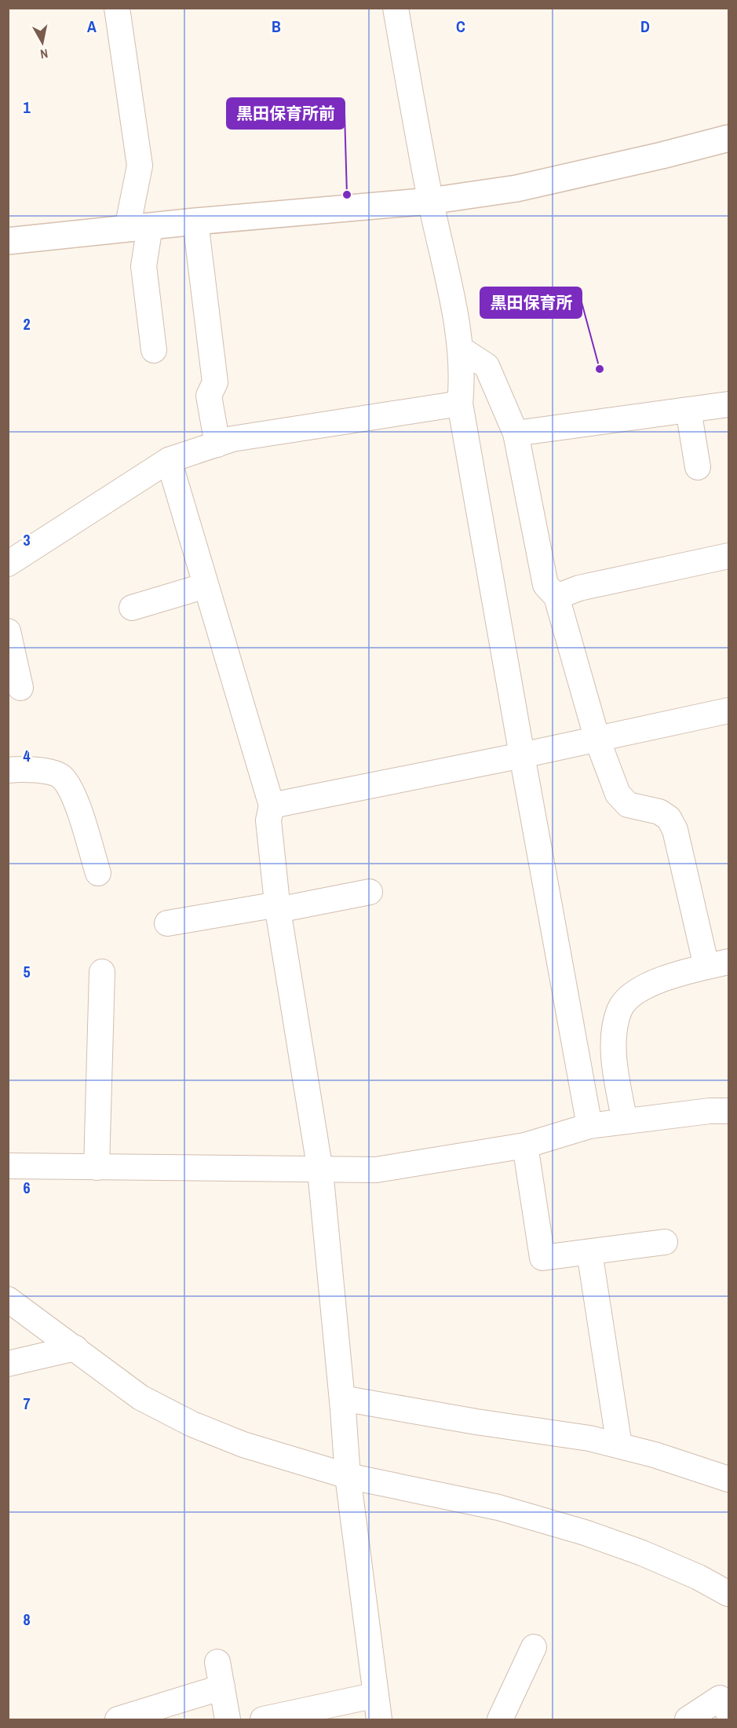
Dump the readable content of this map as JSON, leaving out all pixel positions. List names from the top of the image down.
{
  "places": ["黒田保育所前", "黒田保育所"],
  "north": "bottom",
  "grid": {
    "columns": [
      "A",
      "B",
      "C",
      "D"
    ],
    "rows": [
      "1",
      "2",
      "3",
      "4",
      "5",
      "6",
      "7",
      "8"
    ]
  }
}
